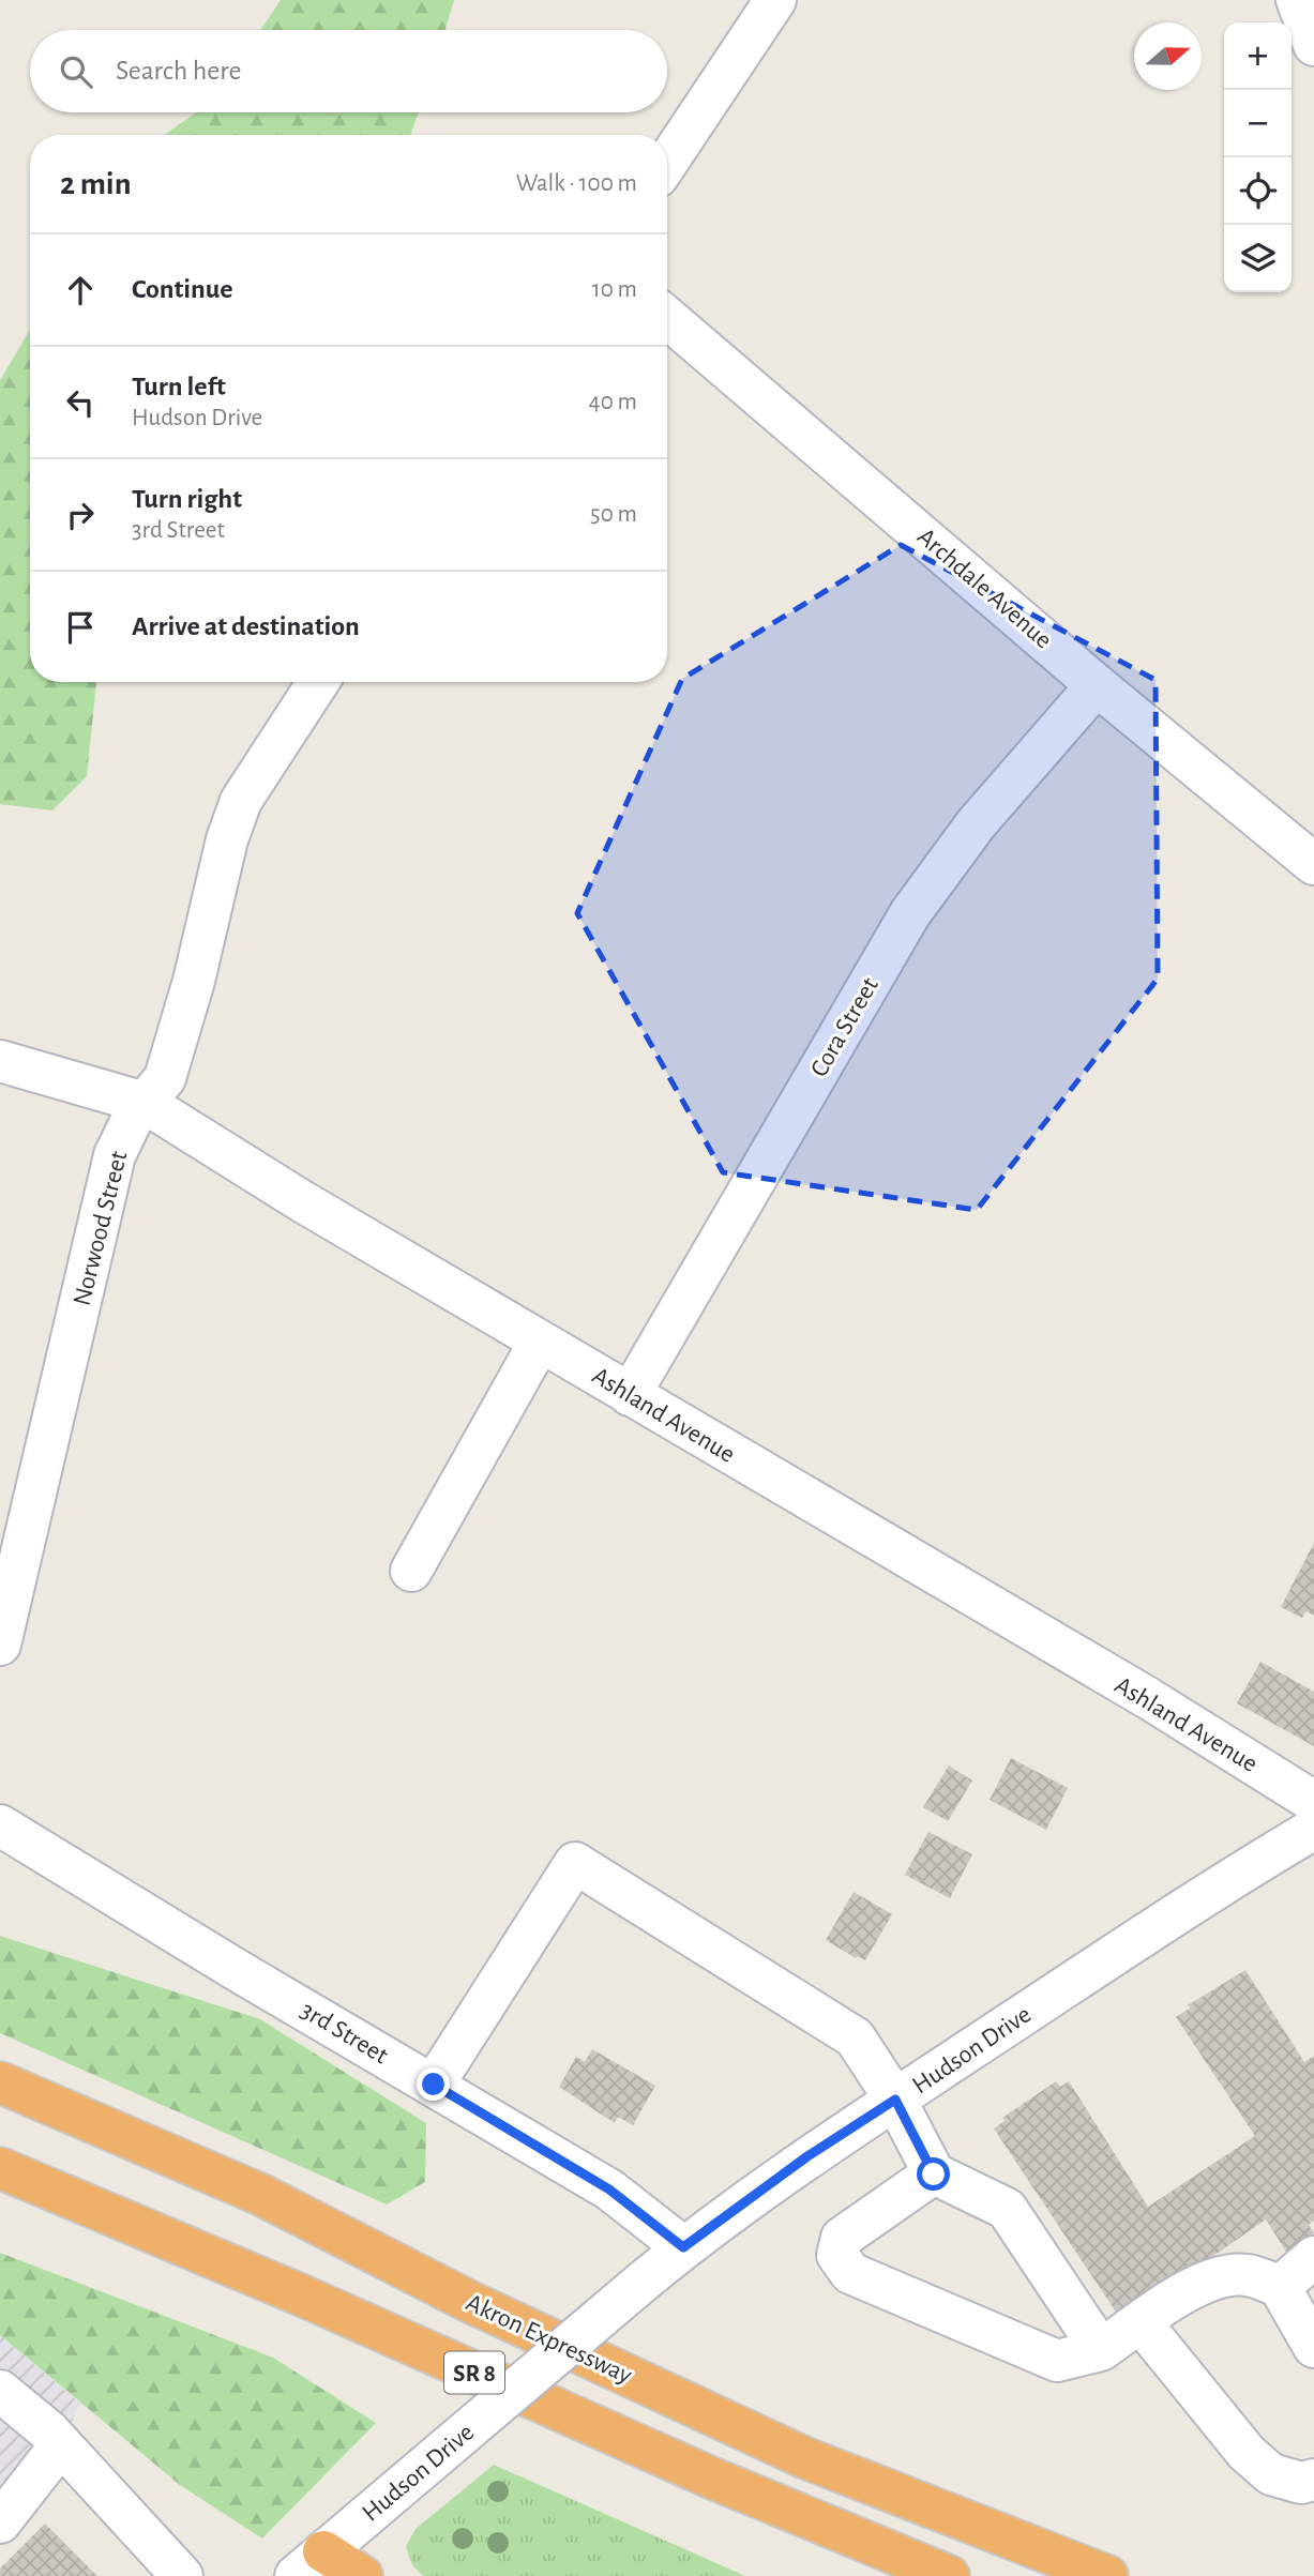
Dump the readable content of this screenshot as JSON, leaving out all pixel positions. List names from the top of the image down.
{
  "streets": {
    "highway": ["Akron Expressway", "SR 8"],
    "street": [
      "Archdale Avenue",
      "Cora Street",
      "Norwood Street",
      "Ashland Avenue",
      "3rd Street",
      "Hudson Drive"
    ]
  },
  "crossings": [
    ["Archdale Avenue", "Cora Street"],
    ["Cora Street", "Ashland Avenue"],
    ["Norwood Street", "Ashland Avenue"],
    ["3rd Street", "Hudson Drive"]
  ],
  "north": "right",
  "page": {
    "map_buttons": ["+", "−"],
    "search": "Search here",
    "heading": ["2 min", "Walk · 100 m"],
    "list": [
      ["Continue", "10 m"],
      ["Turn left", "Hudson Drive", "40 m"],
      ["Turn right", "3rd Street", "50 m"],
      "Arrive at destination"
    ]
  }
}
